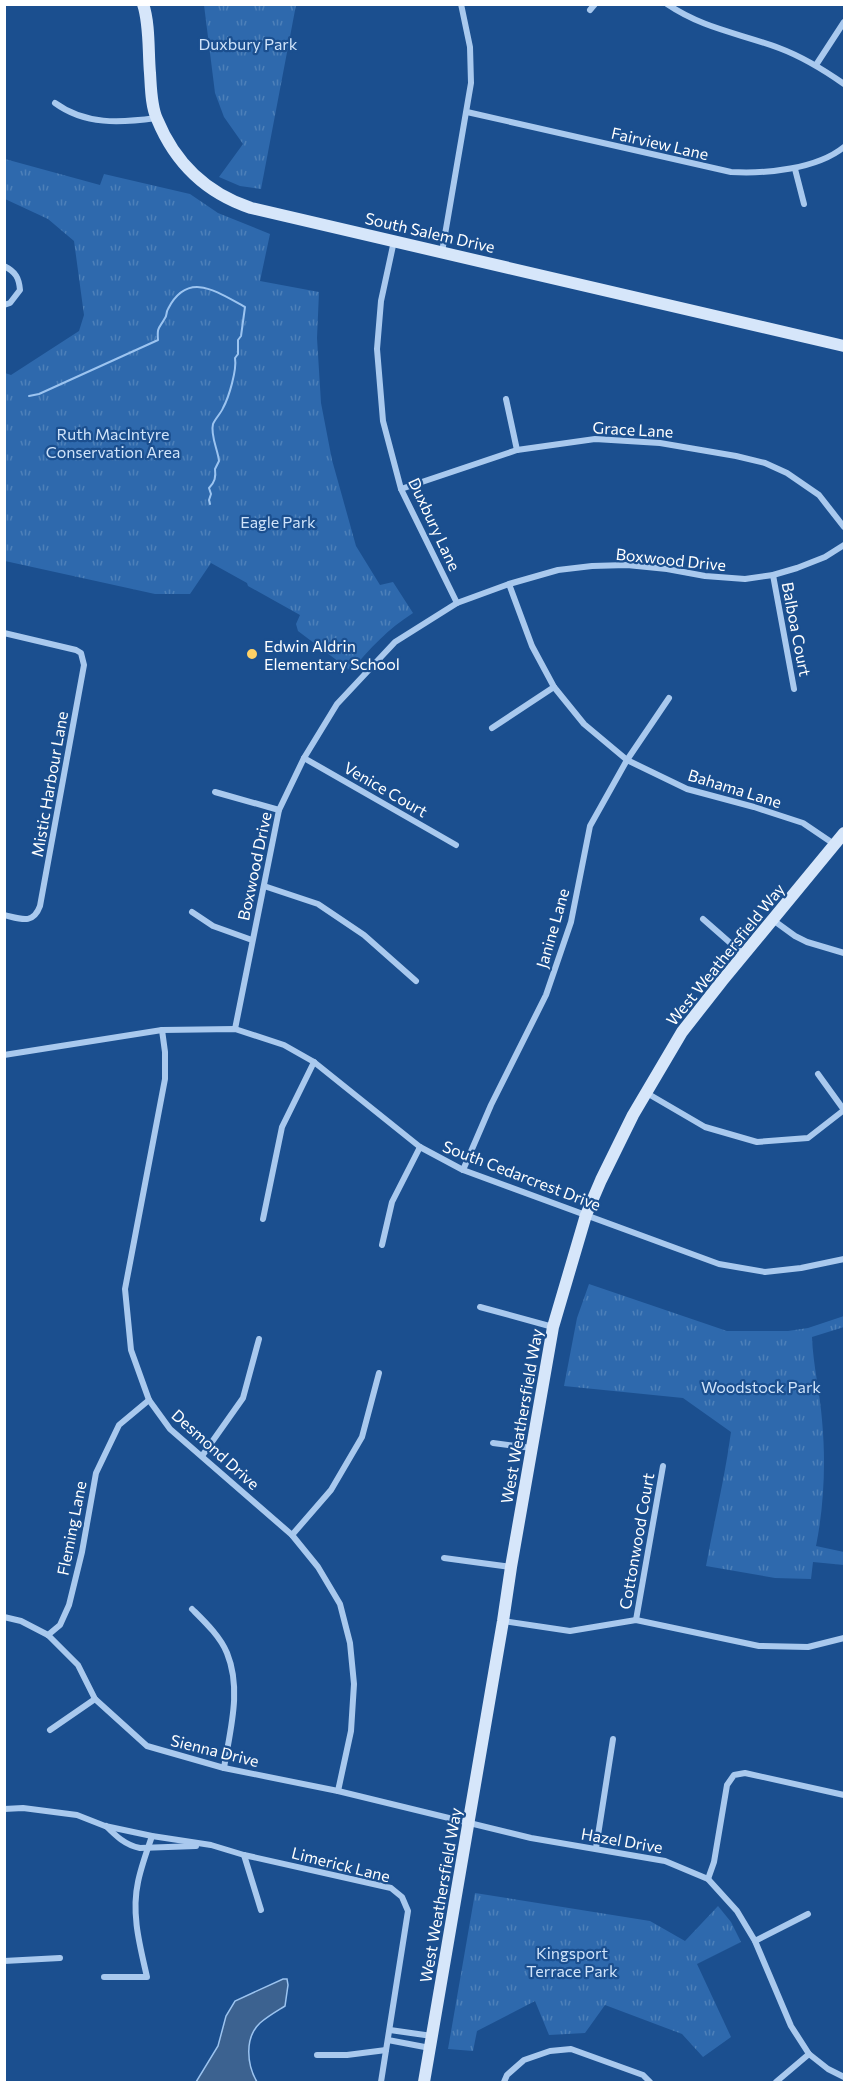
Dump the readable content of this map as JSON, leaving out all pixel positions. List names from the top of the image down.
{
  "streets": {
    "street": [
      "Fairview Lane",
      "South Salem Drive",
      "Grace Lane",
      "Duxbury Lane",
      "Boxwood Drive",
      "Balboa Court",
      "Mistic Harbour Lane",
      "Bahama Lane",
      "Venice Court",
      "Janine Lane",
      "West Weathersfield Way",
      "South Cedarcrest Drive",
      "Desmond Drive",
      "Fleming Lane",
      "Cottonwood Court",
      "Sienna Drive",
      "Hazel Drive",
      "Limerick Lane"
    ]
  },
  "crossings": [
    ["South Salem Drive", "Duxbury Lane"],
    ["Grace Lane", "Duxbury Lane"],
    ["Duxbury Lane", "Boxwood Drive"],
    ["Boxwood Drive", "Balboa Court"],
    ["Boxwood Drive", "Bahama Lane"],
    ["Boxwood Drive", "Venice Court"],
    ["Boxwood Drive", "South Cedarcrest Drive"],
    ["Bahama Lane", "Janine Lane"],
    ["Bahama Lane", "West Weathersfield Way"],
    ["Janine Lane", "South Cedarcrest Drive"],
    ["West Weathersfield Way", "South Cedarcrest Drive"],
    ["West Weathersfield Way", "Sienna Drive"],
    ["West Weathersfield Way", "Hazel Drive"],
    ["South Cedarcrest Drive", "Desmond Drive"],
    ["Desmond Drive", "Fleming Lane"],
    ["Desmond Drive", "Sienna Drive"],
    ["Fleming Lane", "Sienna Drive"],
    ["Sienna Drive", "Hazel Drive"]
  ],
  "parks": [
    "Duxbury Park",
    "Ruth MacIntyre Conservation Area",
    "Eagle Park",
    "Woodstock Park",
    "Kingsport Terrace Park"
  ],
  "places": ["Edwin Aldrin Elementary School"]
}
